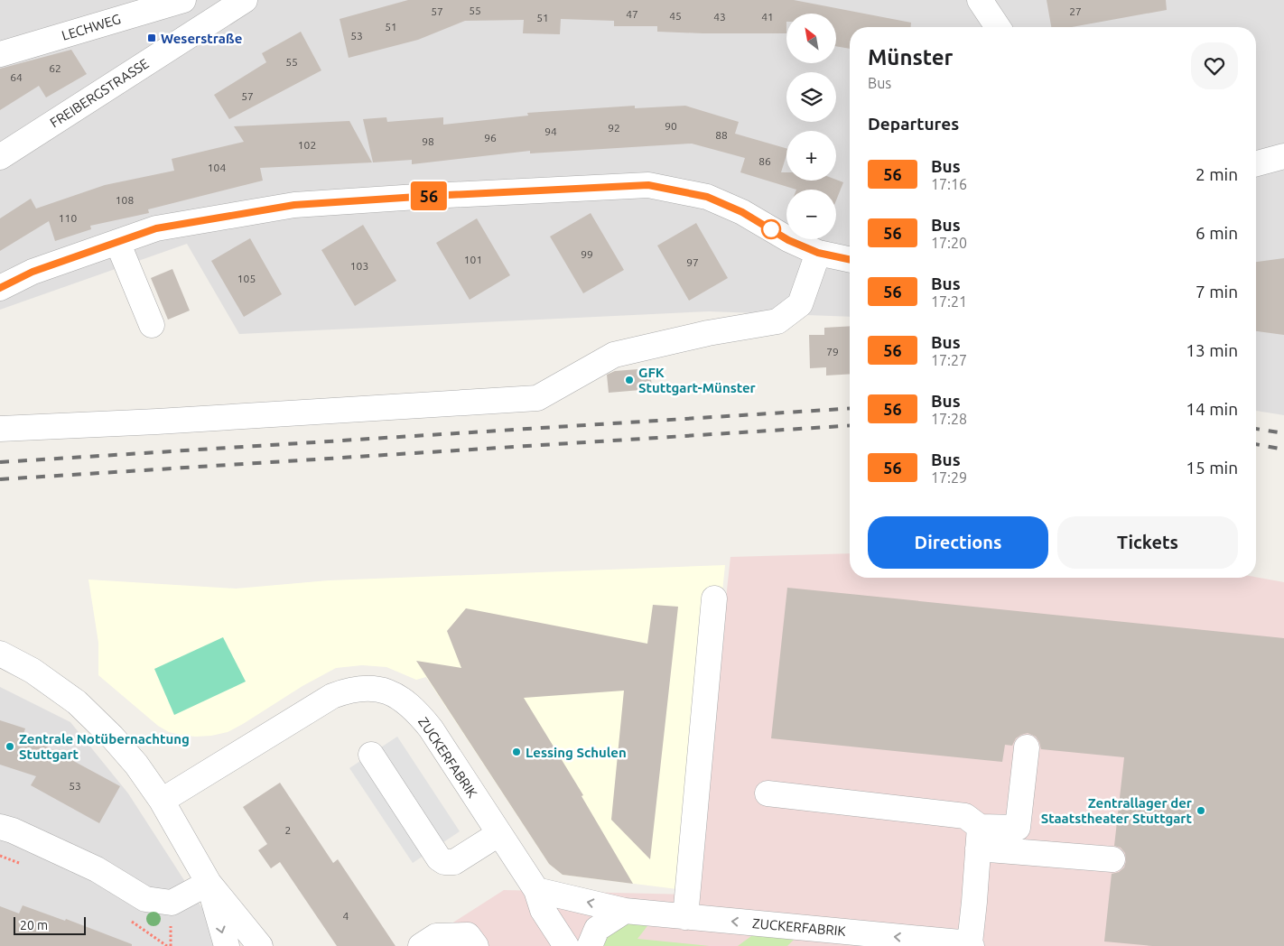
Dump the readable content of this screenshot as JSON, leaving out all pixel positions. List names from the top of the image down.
{
  "streets": {
    "street": ["LECHWEG", "FREIBERGSTRASSE", "ZUCKERFABRIK"]
  },
  "places": {
    "transit": ["Weserstraße"],
    "other": [
      "GFK Stuttgart-Münster",
      "Zentrale Notübernachtung Stuttgart",
      "Lessing Schulen",
      "Zentrallager der Staatstheater Stuttgart"
    ]
  },
  "lines": ["bus line 56"],
  "house_numbers": [
    "55",
    "57",
    "27",
    "47",
    "45",
    "43",
    "41",
    "51",
    "51",
    "53",
    "55",
    "62",
    "64",
    "57",
    "90",
    "92",
    "94",
    "88",
    "96",
    "98",
    "102",
    "86",
    "104",
    "108",
    "110",
    "99",
    "101",
    "97",
    "103",
    "105",
    "79",
    "53",
    "2",
    "4"
  ],
  "scale_bar": "20 m",
  "north": "top left",
  "page": {
    "on_map": "56",
    "map_buttons": ["+", "−"],
    "heading": [
      ["Münster", "Bus"],
      "Departures"
    ],
    "list": [
      {
        "mark": "56",
        "name": "Bus",
        "note": "17:16",
        "value": "2 min"
      },
      {
        "mark": "56",
        "name": "Bus",
        "note": "17:20",
        "value": "6 min"
      },
      {
        "mark": "56",
        "name": "Bus",
        "note": "17:21",
        "value": "7 min"
      },
      {
        "mark": "56",
        "name": "Bus",
        "note": "17:27",
        "value": "13 min"
      },
      {
        "mark": "56",
        "name": "Bus",
        "note": "17:28",
        "value": "14 min"
      },
      {
        "mark": "56",
        "name": "Bus",
        "note": "17:29",
        "value": "15 min"
      }
    ],
    "buttons": ["Directions", "Tickets"],
    "scale": "20 m"
  }
}
